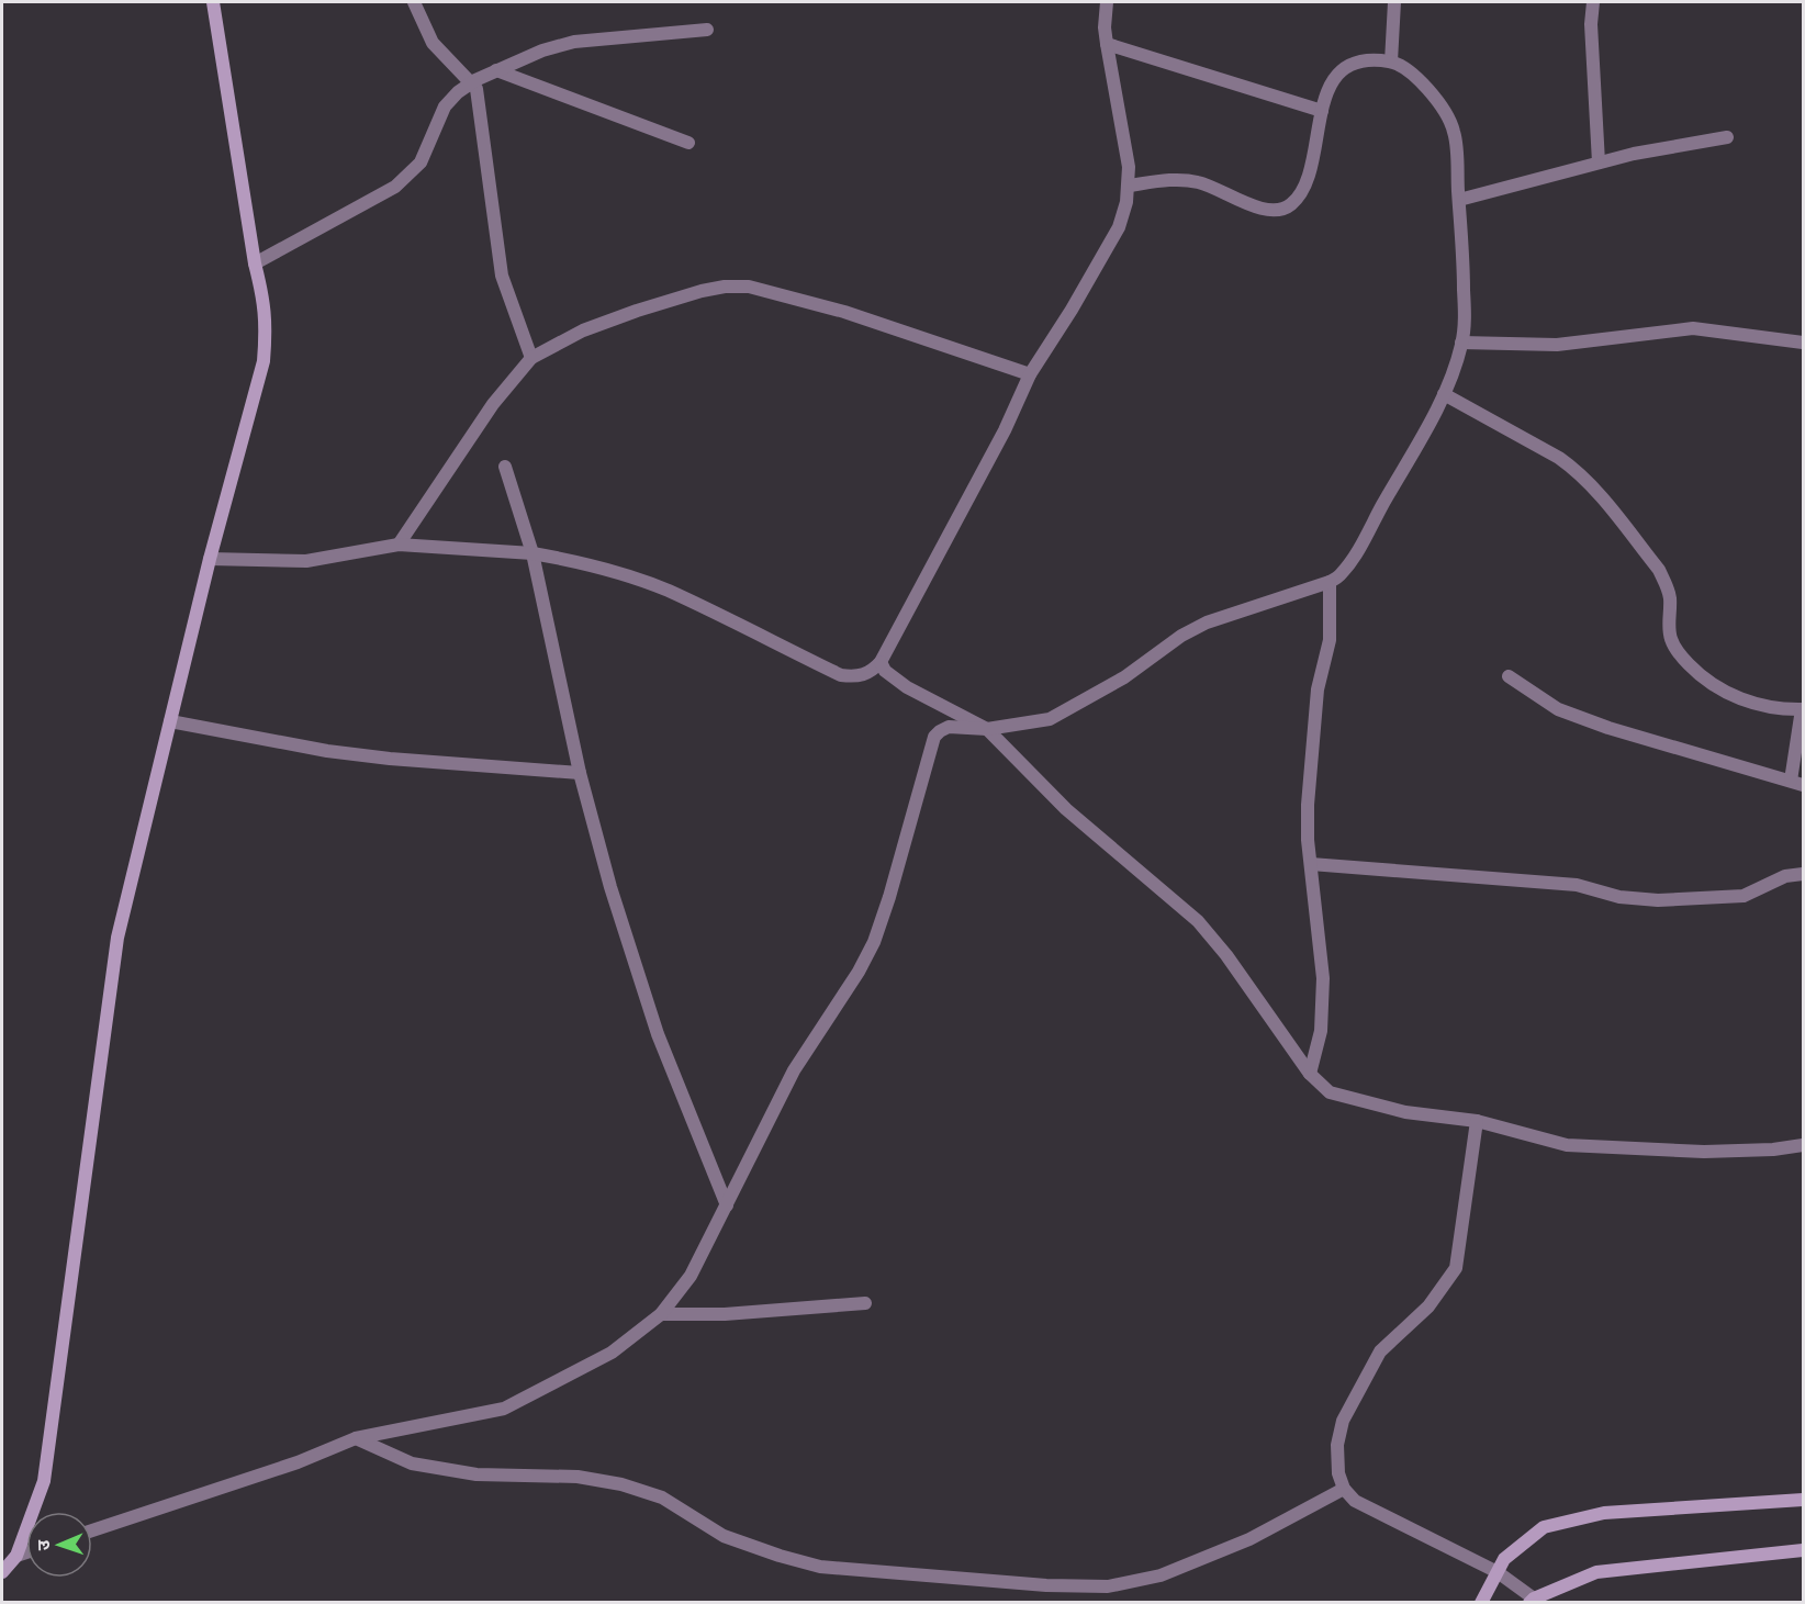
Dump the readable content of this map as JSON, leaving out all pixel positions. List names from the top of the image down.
{
  "north": "left"
}
